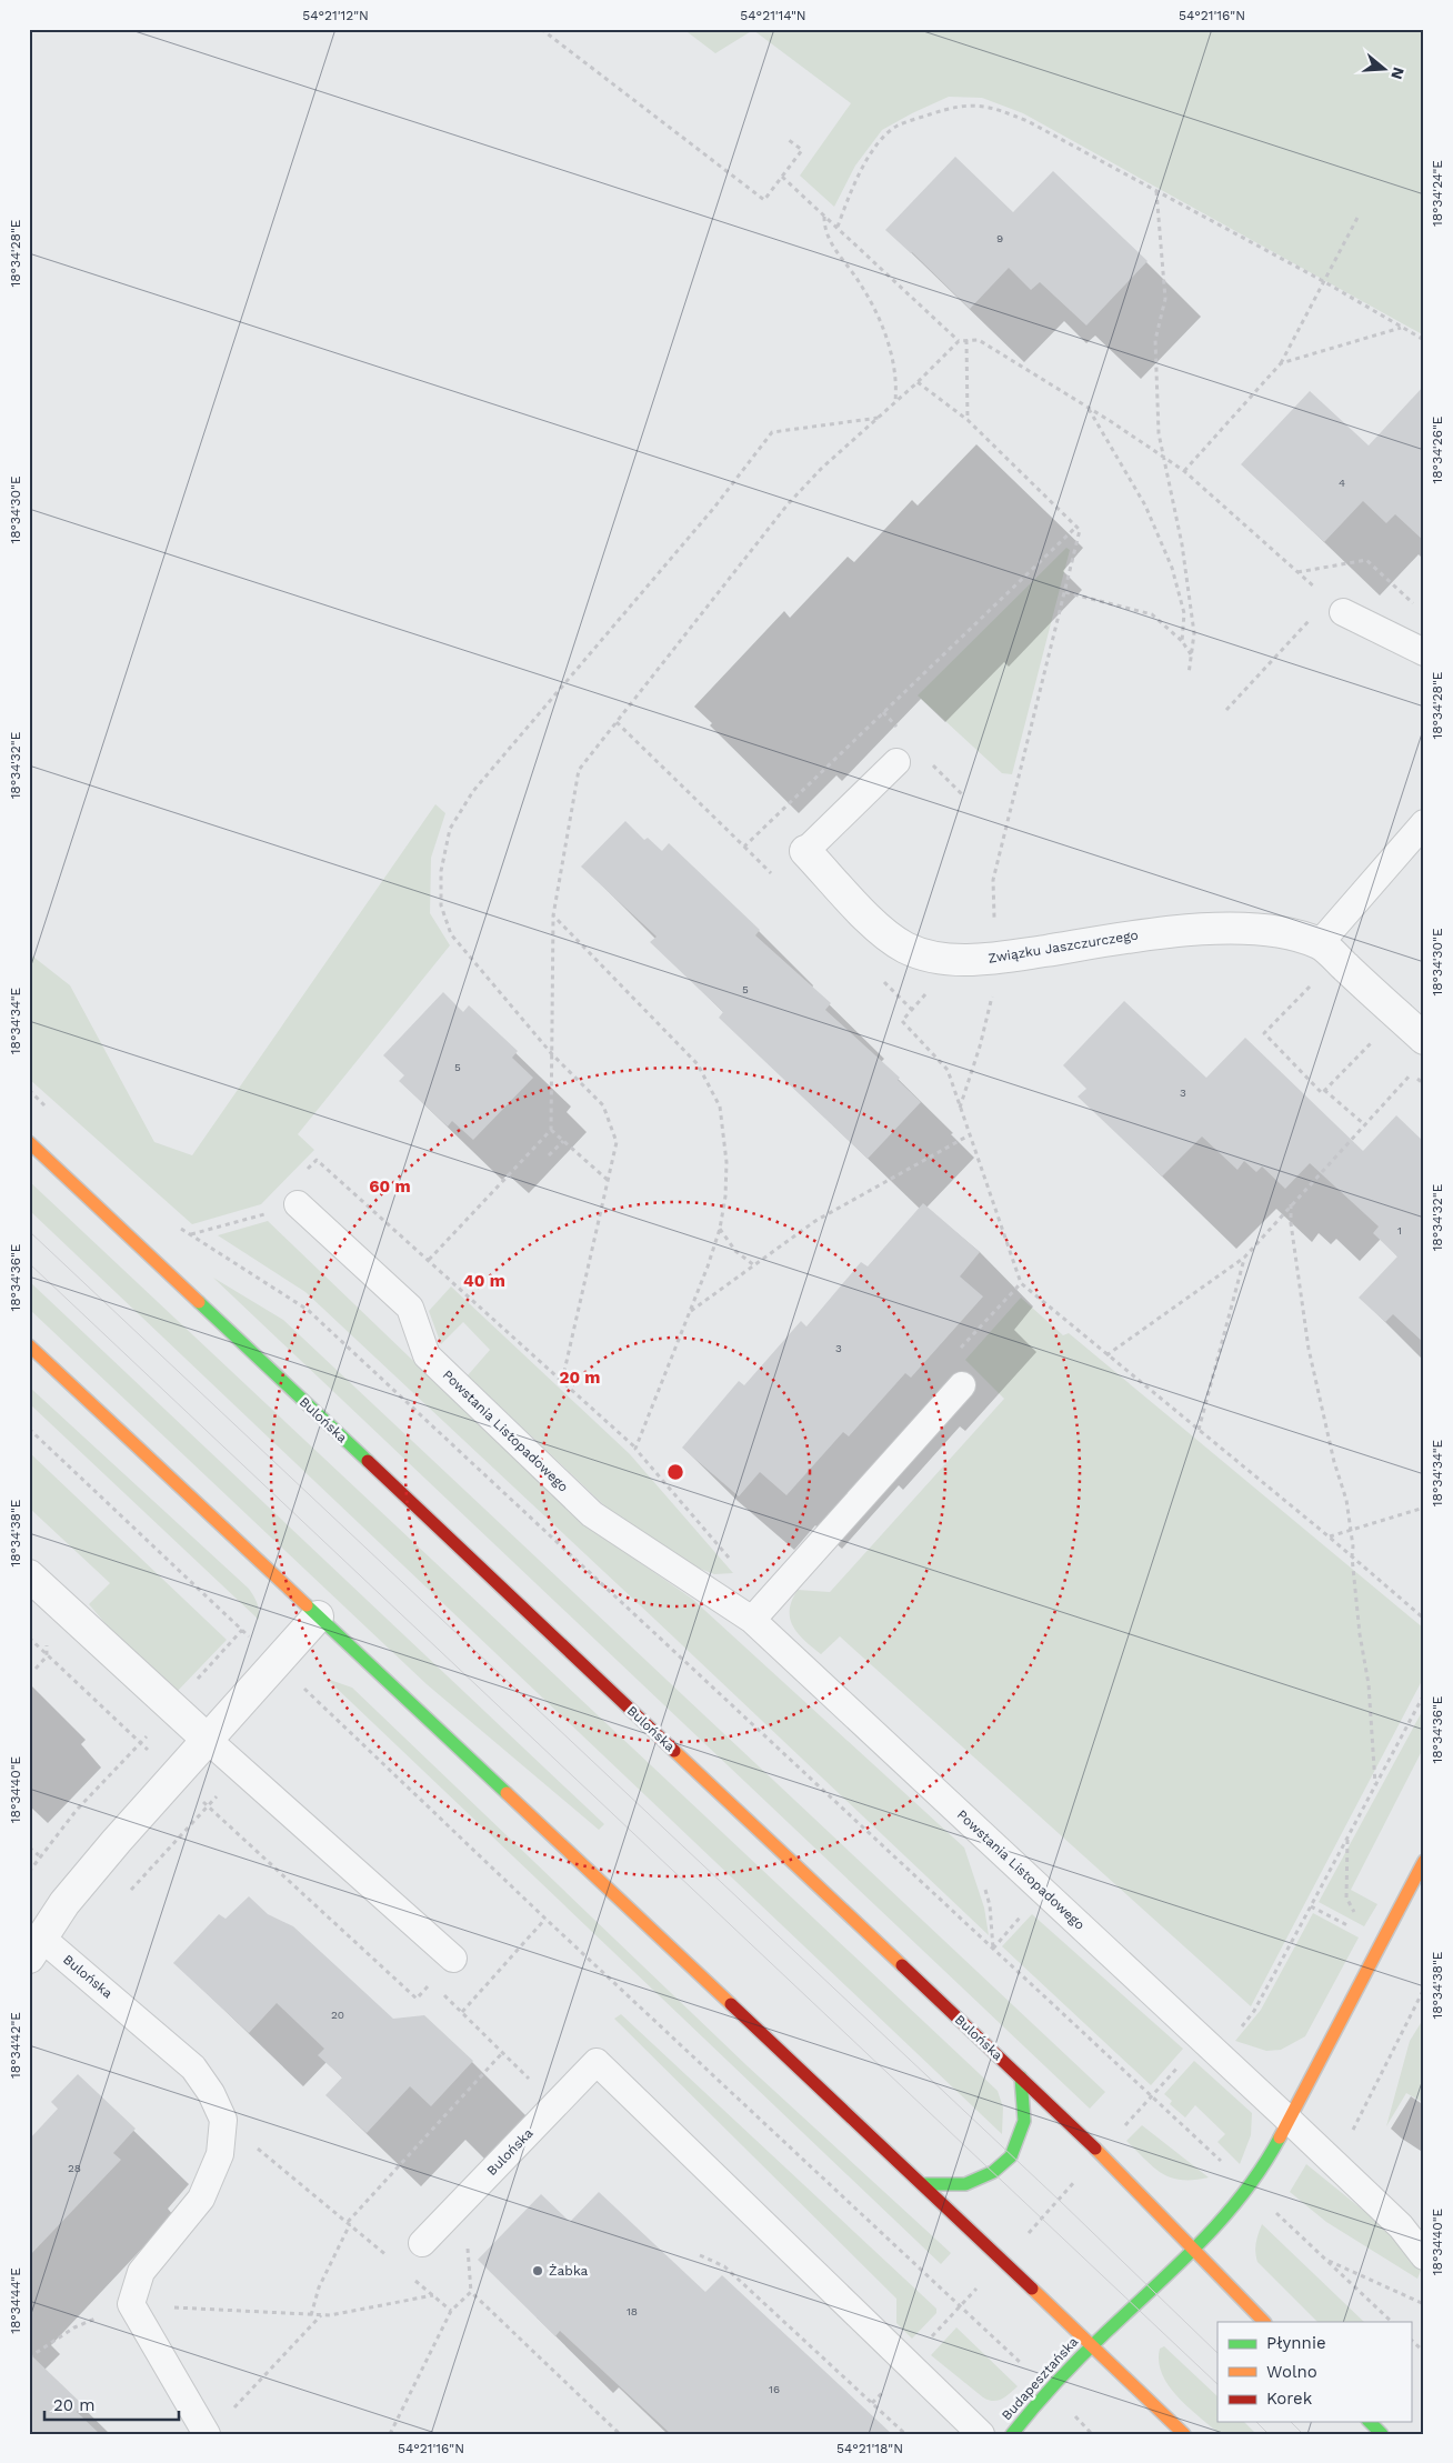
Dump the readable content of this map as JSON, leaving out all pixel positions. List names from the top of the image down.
{
  "streets": {
    "main road": ["Bulońska", "Budapesztańska"],
    "street": ["Związku Jaszczurczego"],
    "lane": ["Powstania Listopadowego"]
  },
  "crossings": [
    ["Bulońska", "Budapesztańska"]
  ],
  "places": ["Żabka"],
  "house_numbers": [
    "9",
    "4",
    "5",
    "5",
    "3",
    "1",
    "3",
    "20",
    "28",
    "18",
    "16"
  ],
  "legend": ["Płynnie", "Wolno", "Korek"],
  "scale_bar": "20 m",
  "north": "right",
  "coordinates": [
    "54°21'12\"N",
    "54°21'14\"N",
    "54°21'16\"N",
    "18°34'24\"E",
    "18°34'28\"E",
    "18°34'26\"E",
    "18°34'30\"E",
    "18°34'32\"E",
    "18°34'34\"E",
    "18°34'36\"E",
    "18°34'38\"E",
    "18°34'40\"E",
    "18°34'42\"E",
    "18°34'44\"E",
    "54°21'18\"N"
  ],
  "rings": ["60 m", "40 m", "20 m"]
}
